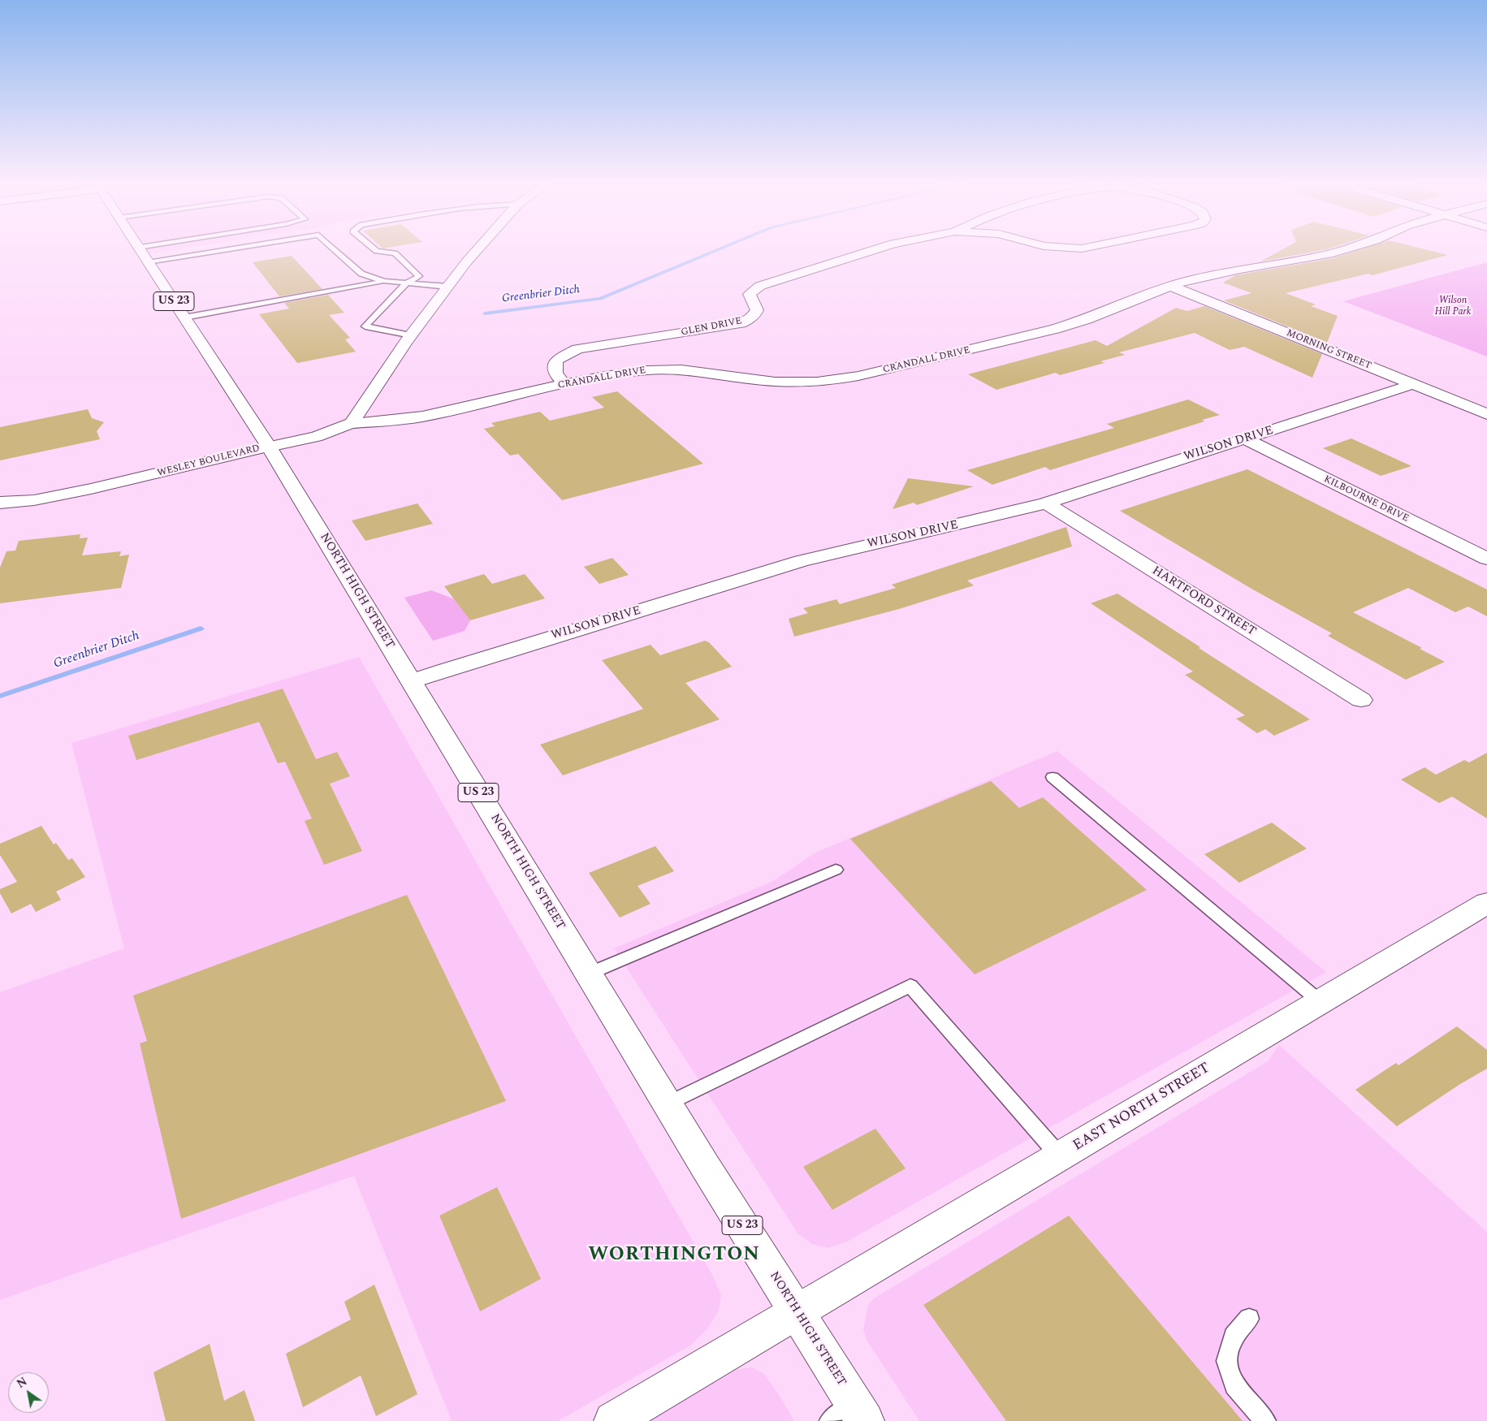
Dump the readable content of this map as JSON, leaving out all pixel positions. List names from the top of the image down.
{
  "streets": {
    "street": [
      "US 23",
      "GLEN DRIVE",
      "MORNING STREET",
      "CRANDALL DRIVE",
      "WILSON DRIVE",
      "WESLEY BOULEVARD",
      "KILBOURNE DRIVE",
      "NORTH HIGH STREET",
      "HARTFORD STREET",
      "EAST NORTH STREET"
    ]
  },
  "crossings": [
    ["GLEN DRIVE", "CRANDALL DRIVE"],
    ["MORNING STREET", "CRANDALL DRIVE"],
    ["MORNING STREET", "WILSON DRIVE"],
    ["CRANDALL DRIVE", "WESLEY BOULEVARD"],
    ["CRANDALL DRIVE", "NORTH HIGH STREET"],
    ["WILSON DRIVE", "KILBOURNE DRIVE"],
    ["WILSON DRIVE", "NORTH HIGH STREET"],
    ["WILSON DRIVE", "HARTFORD STREET"],
    ["WESLEY BOULEVARD", "NORTH HIGH STREET"],
    ["NORTH HIGH STREET", "EAST NORTH STREET"]
  ],
  "districts": ["WORTHINGTON"],
  "water": ["Greenbrier Ditch"],
  "parks": ["Wilson Hill Park"],
  "north": "top left"
}
